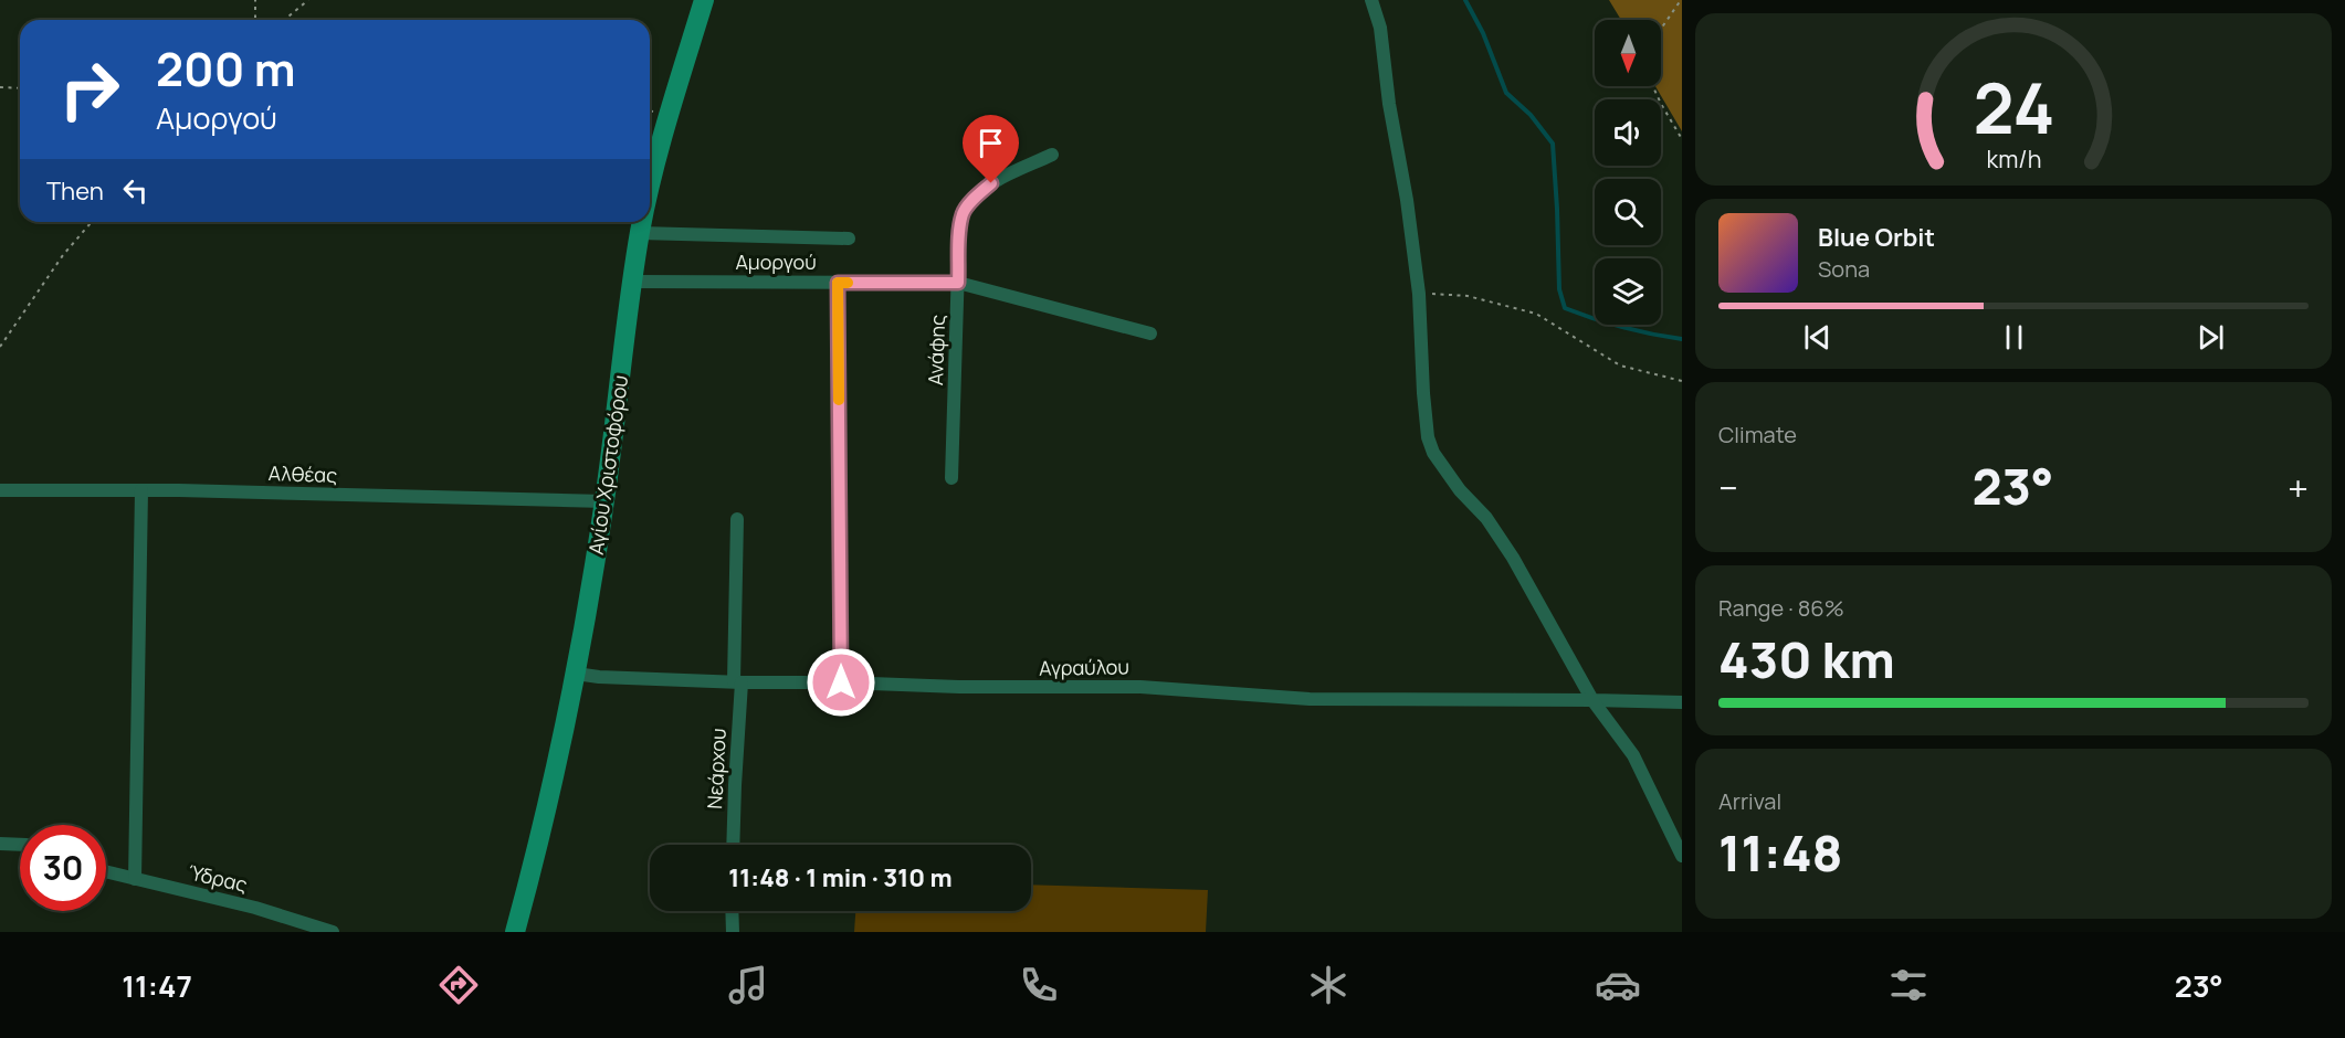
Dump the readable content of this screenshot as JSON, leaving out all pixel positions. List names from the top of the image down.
{
  "streets": {
    "main road": ["Αγίου Χριστοφόρου"],
    "street": [
      "Αμοργού",
      "Ανάφης",
      "Αλθέας",
      "Αγραύλου",
      "Νεάρχου",
      "Ύδρας"
    ]
  },
  "crossings": [
    ["Αμοργού", "Ανάφης"],
    ["Αμοργού", "Αγίου Χριστοφόρου"],
    ["Αγίου Χριστοφόρου", "Αλθέας"],
    ["Αγίου Χριστοφόρου", "Αγραύλου"],
    ["Αγραύλου", "Νεάρχου"]
  ],
  "north": "bottom",
  "page": {
    "turn": ["200 m", "Αμοργού"],
    "then": "Then",
    "song": ["Blue Orbit", "Sona"],
    "tile": [
      "Climate",
      ["Range · 86%", "430 km"],
      ["Arrival", "11:48"]
    ],
    "heat": ["−", "23°", "+"],
    "limit": "30",
    "trip": "11:48 · 1 min · 310 m",
    "tabs": ["11:47", "23°"],
    "gauge": ["24", "km/h"]
  }
}
